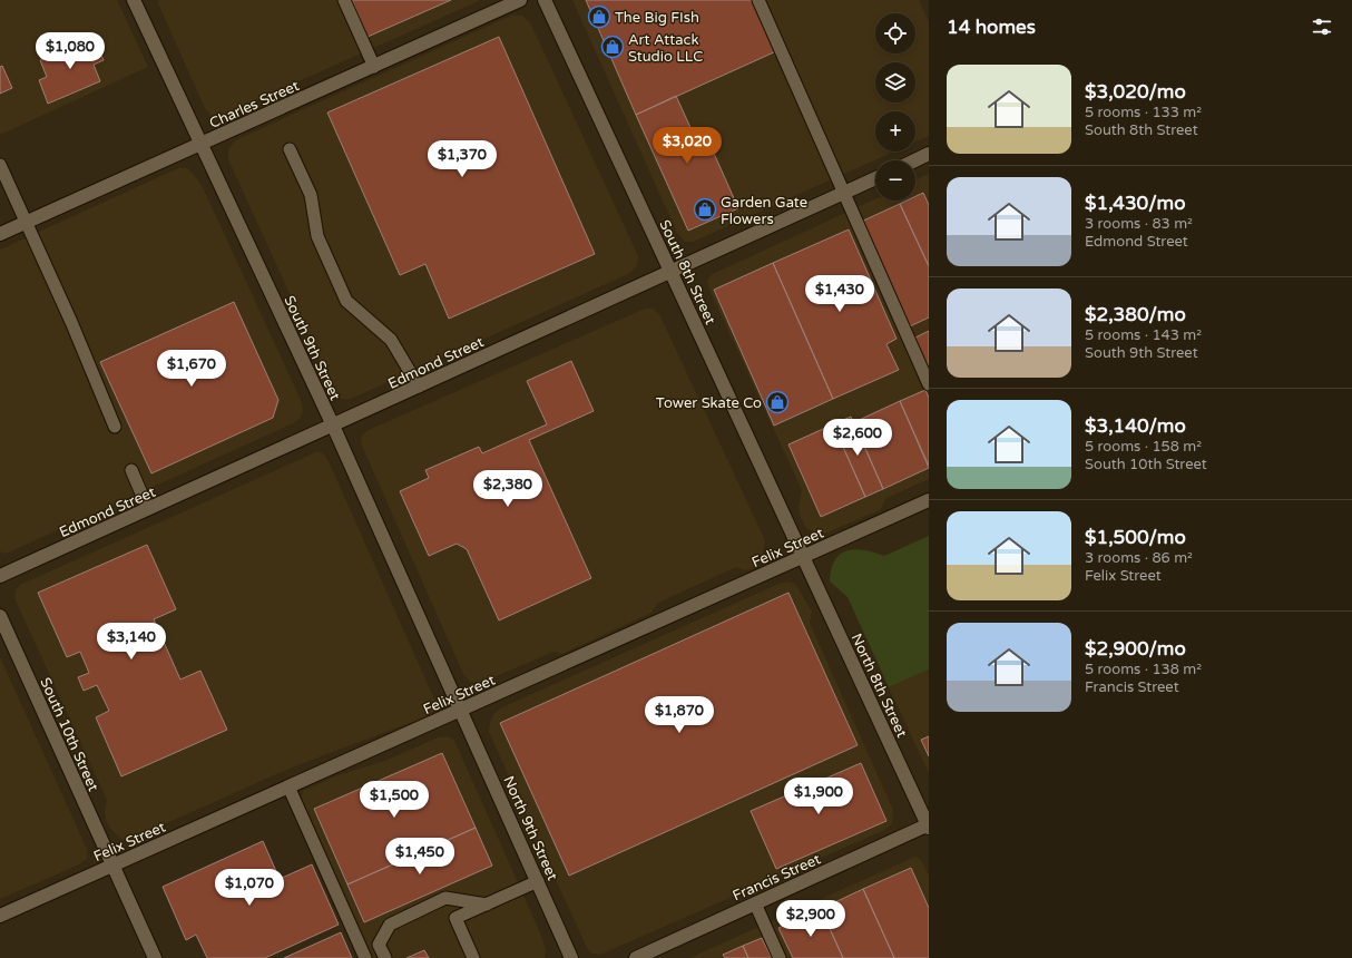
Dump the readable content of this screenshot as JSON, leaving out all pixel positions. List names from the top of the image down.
{
  "streets": {
    "main road": [
      "Charles Street",
      "South 8th Street",
      "South 9th Street",
      "Edmond Street",
      "Felix Street",
      "North 8th Street",
      "South 10th Street",
      "North 9th Street",
      "Francis Street"
    ]
  },
  "crossings": [
    ["Charles Street", "South 9th Street"],
    ["South 8th Street", "Edmond Street"],
    ["South 8th Street", "Felix Street"],
    ["South 8th Street", "North 8th Street"],
    ["South 9th Street", "Edmond Street"],
    ["South 9th Street", "Felix Street"],
    ["South 9th Street", "North 9th Street"],
    ["Felix Street", "North 8th Street"],
    ["Felix Street", "South 10th Street"],
    ["Felix Street", "North 9th Street"],
    ["North 8th Street", "Francis Street"]
  ],
  "places": {
    "shop": [
      "The Big FIsh",
      "Art Attack Studio LLC",
      "Garden Gate Flowers",
      "Tower Skate Co"
    ]
  },
  "page": {
    "heading": "14 homes",
    "map_buttons": ["+", "−"],
    "price": [
      "$1,080",
      "$3,020",
      "$1,370",
      "$1,430",
      "$1,670",
      "$2,600",
      "$2,380",
      "$3,140",
      "$1,870",
      "$1,900",
      "$1,500",
      "$1,450",
      "$1,070",
      "$2,900"
    ],
    "list": [
      {
        "name": "$3,020/mo",
        "note": "5 rooms · 133 m² · South 8th Street"
      },
      {
        "name": "$1,430/mo",
        "note": "3 rooms · 83 m² · Edmond Street"
      },
      {
        "name": "$2,380/mo",
        "note": "5 rooms · 143 m² · South 9th Street"
      },
      {
        "name": "$3,140/mo",
        "note": "5 rooms · 158 m² · South 10th Street"
      },
      {
        "name": "$1,500/mo",
        "note": "3 rooms · 86 m² · Felix Street"
      },
      {
        "name": "$2,900/mo",
        "note": "5 rooms · 138 m² · Francis Street"
      }
    ]
  }
}
